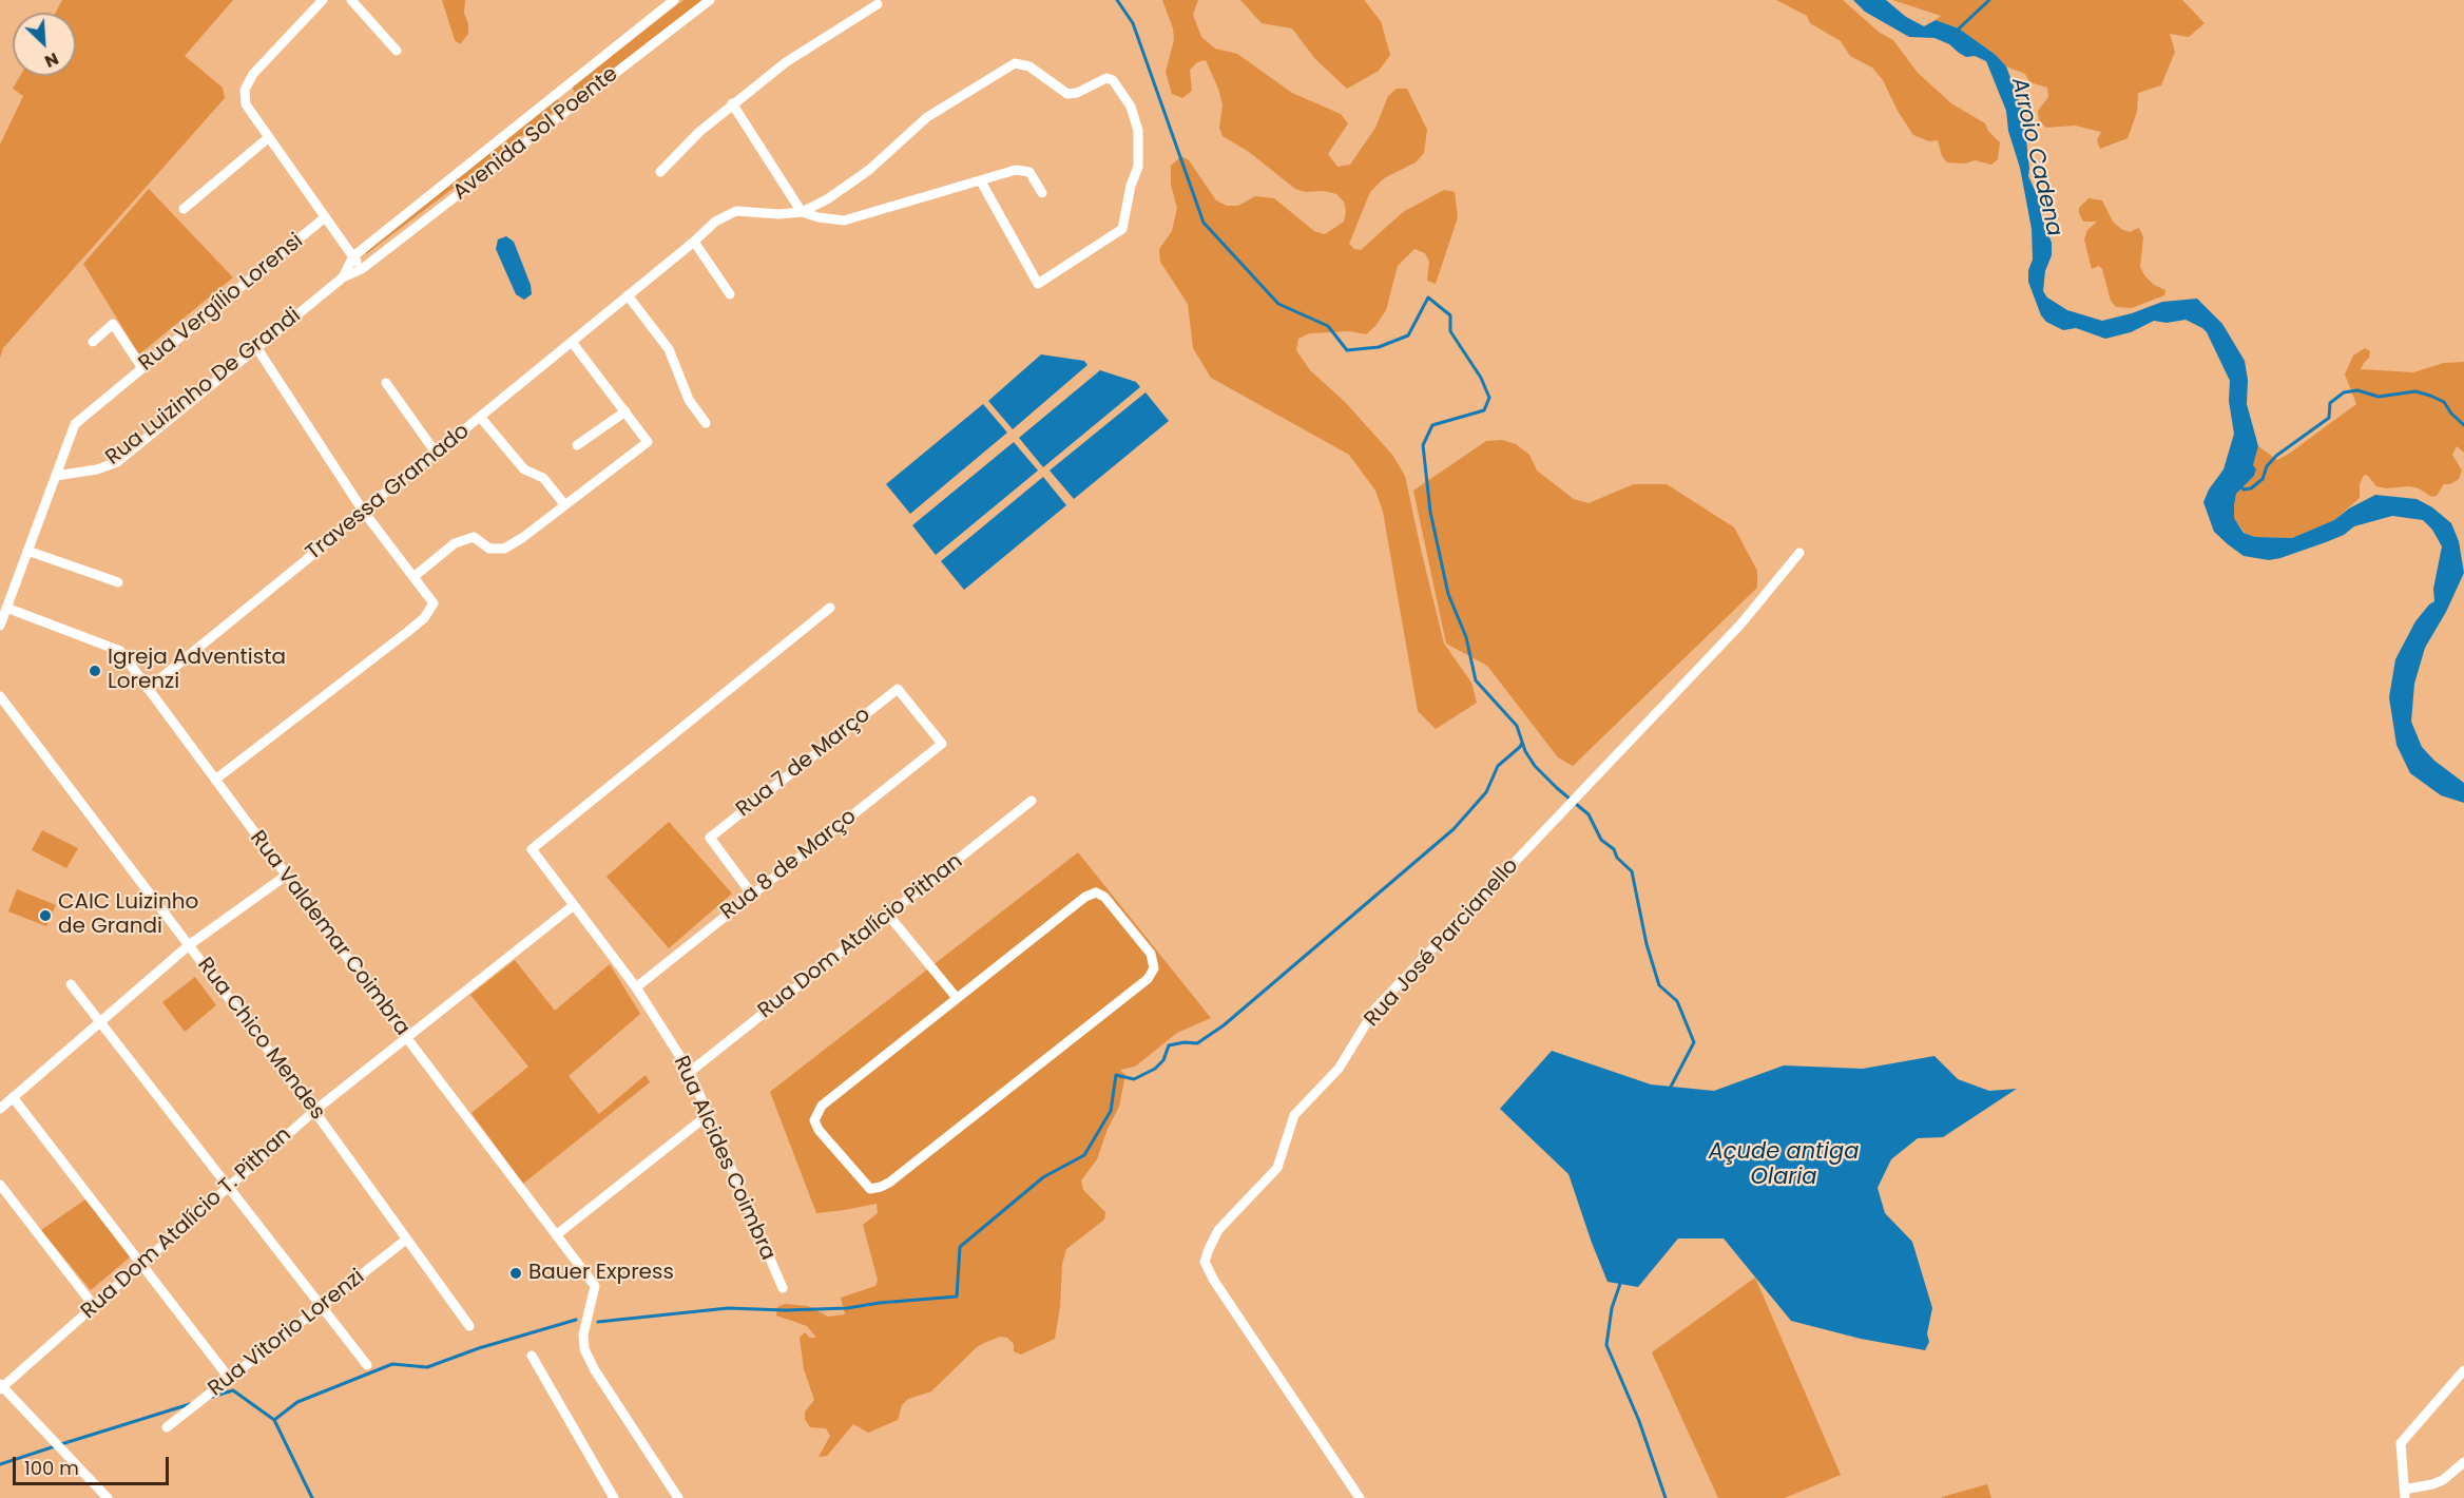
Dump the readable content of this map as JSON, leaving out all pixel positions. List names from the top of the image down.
{
  "streets": {
    "street": [
      "Avenida Sol Poente",
      "Rua Vergílio Lorensi",
      "Rua Luizinho De Grandi",
      "Travessa Gramado",
      "Rua 7 de Março",
      "Rua 8 de Março",
      "Rua Valdemar Coimbra",
      "Rua Dom Atalício Pithan",
      "Rua José Parcianello",
      "Rua Chico Mendes",
      "Rua Alcides Coimbra",
      "Rua Dom Atalício T. Pithan",
      "Rua Vitorio Lorenzi"
    ]
  },
  "crossings": [
    ["Avenida Sol Poente", "Rua Luizinho De Grandi"],
    ["Rua Vergílio Lorensi", "Rua Luizinho De Grandi"],
    ["Rua Vergílio Lorensi", "Rua Valdemar Coimbra"],
    ["Travessa Gramado", "Rua Valdemar Coimbra"],
    ["Rua 7 de Março", "Rua 8 de Março"],
    ["Rua 8 de Março", "Rua Alcides Coimbra"],
    ["Rua Valdemar Coimbra", "Rua Dom Atalício T. Pithan"],
    ["Rua Dom Atalício Pithan", "Rua Alcides Coimbra"],
    ["Rua Chico Mendes", "Rua Dom Atalício T. Pithan"],
    ["Rua Chico Mendes", "Rua Vitorio Lorenzi"],
    ["Rua Alcides Coimbra", "Rua Dom Atalício T. Pithan"]
  ],
  "water": ["Arroio Cadena", "Açude antiga Olaria"],
  "places": ["Igreja Adventista Lorenzi", "CAIC Luizinho de Grandi", "Bauer Express"],
  "scale_bar": "100 m",
  "north": "bottom right"
}
